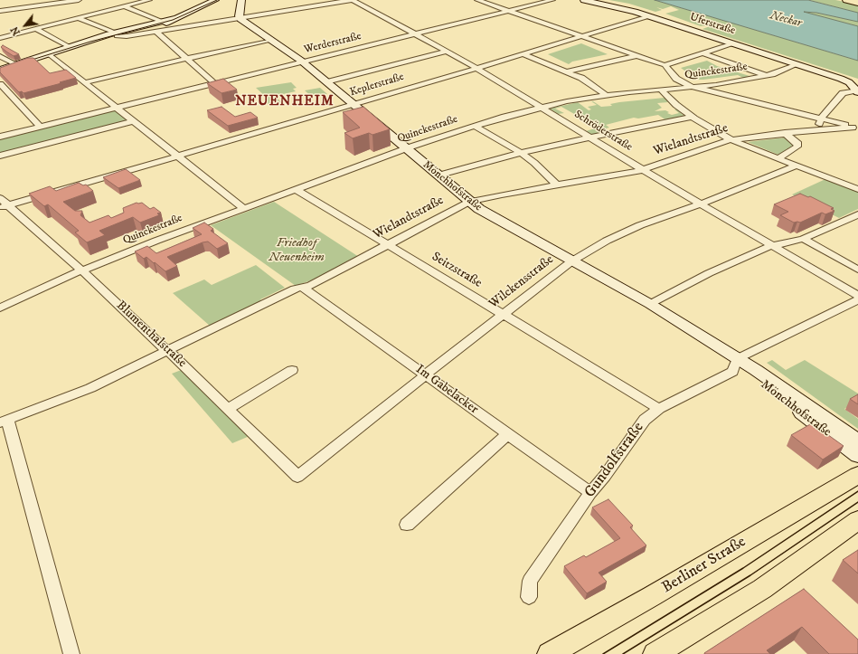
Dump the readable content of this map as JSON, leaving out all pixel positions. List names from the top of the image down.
{
  "streets": {
    "main road": ["Berliner Straße"],
    "street": [
      "Uferstraße",
      "Werderstraße",
      "Quinckestraße",
      "Keplerstraße",
      "Schröderstraße",
      "Wielandtstraße",
      "Mönchhofstraße",
      "Seitzstraße",
      "Wilckensstraße",
      "Blumenthalstraße",
      "Im Gabelacker",
      "Gundolfstraße"
    ]
  },
  "crossings": [
    ["Uferstraße", "Quinckestraße"],
    ["Uferstraße", "Keplerstraße"],
    ["Werderstraße", "Schröderstraße"],
    ["Werderstraße", "Mönchhofstraße"],
    ["Quinckestraße", "Schröderstraße"],
    ["Quinckestraße", "Mönchhofstraße"],
    ["Quinckestraße", "Seitzstraße"],
    ["Quinckestraße", "Blumenthalstraße"],
    ["Keplerstraße", "Schröderstraße"],
    ["Keplerstraße", "Mönchhofstraße"],
    ["Keplerstraße", "Blumenthalstraße"],
    ["Schröderstraße", "Wielandtstraße"],
    ["Schröderstraße", "Wilckensstraße"],
    ["Wielandtstraße", "Mönchhofstraße"],
    ["Wielandtstraße", "Seitzstraße"],
    ["Wielandtstraße", "Blumenthalstraße"],
    ["Wielandtstraße", "Im Gabelacker"],
    ["Mönchhofstraße", "Wilckensstraße"],
    ["Mönchhofstraße", "Gundolfstraße"],
    ["Seitzstraße", "Wilckensstraße"],
    ["Seitzstraße", "Gundolfstraße"],
    ["Wilckensstraße", "Blumenthalstraße"],
    ["Wilckensstraße", "Im Gabelacker"],
    ["Im Gabelacker", "Gundolfstraße"]
  ],
  "districts": ["NEUENHEIM"],
  "water": ["Neckar"],
  "parks": ["Friedhof Neuenheim"],
  "north": "bottom left"
}
